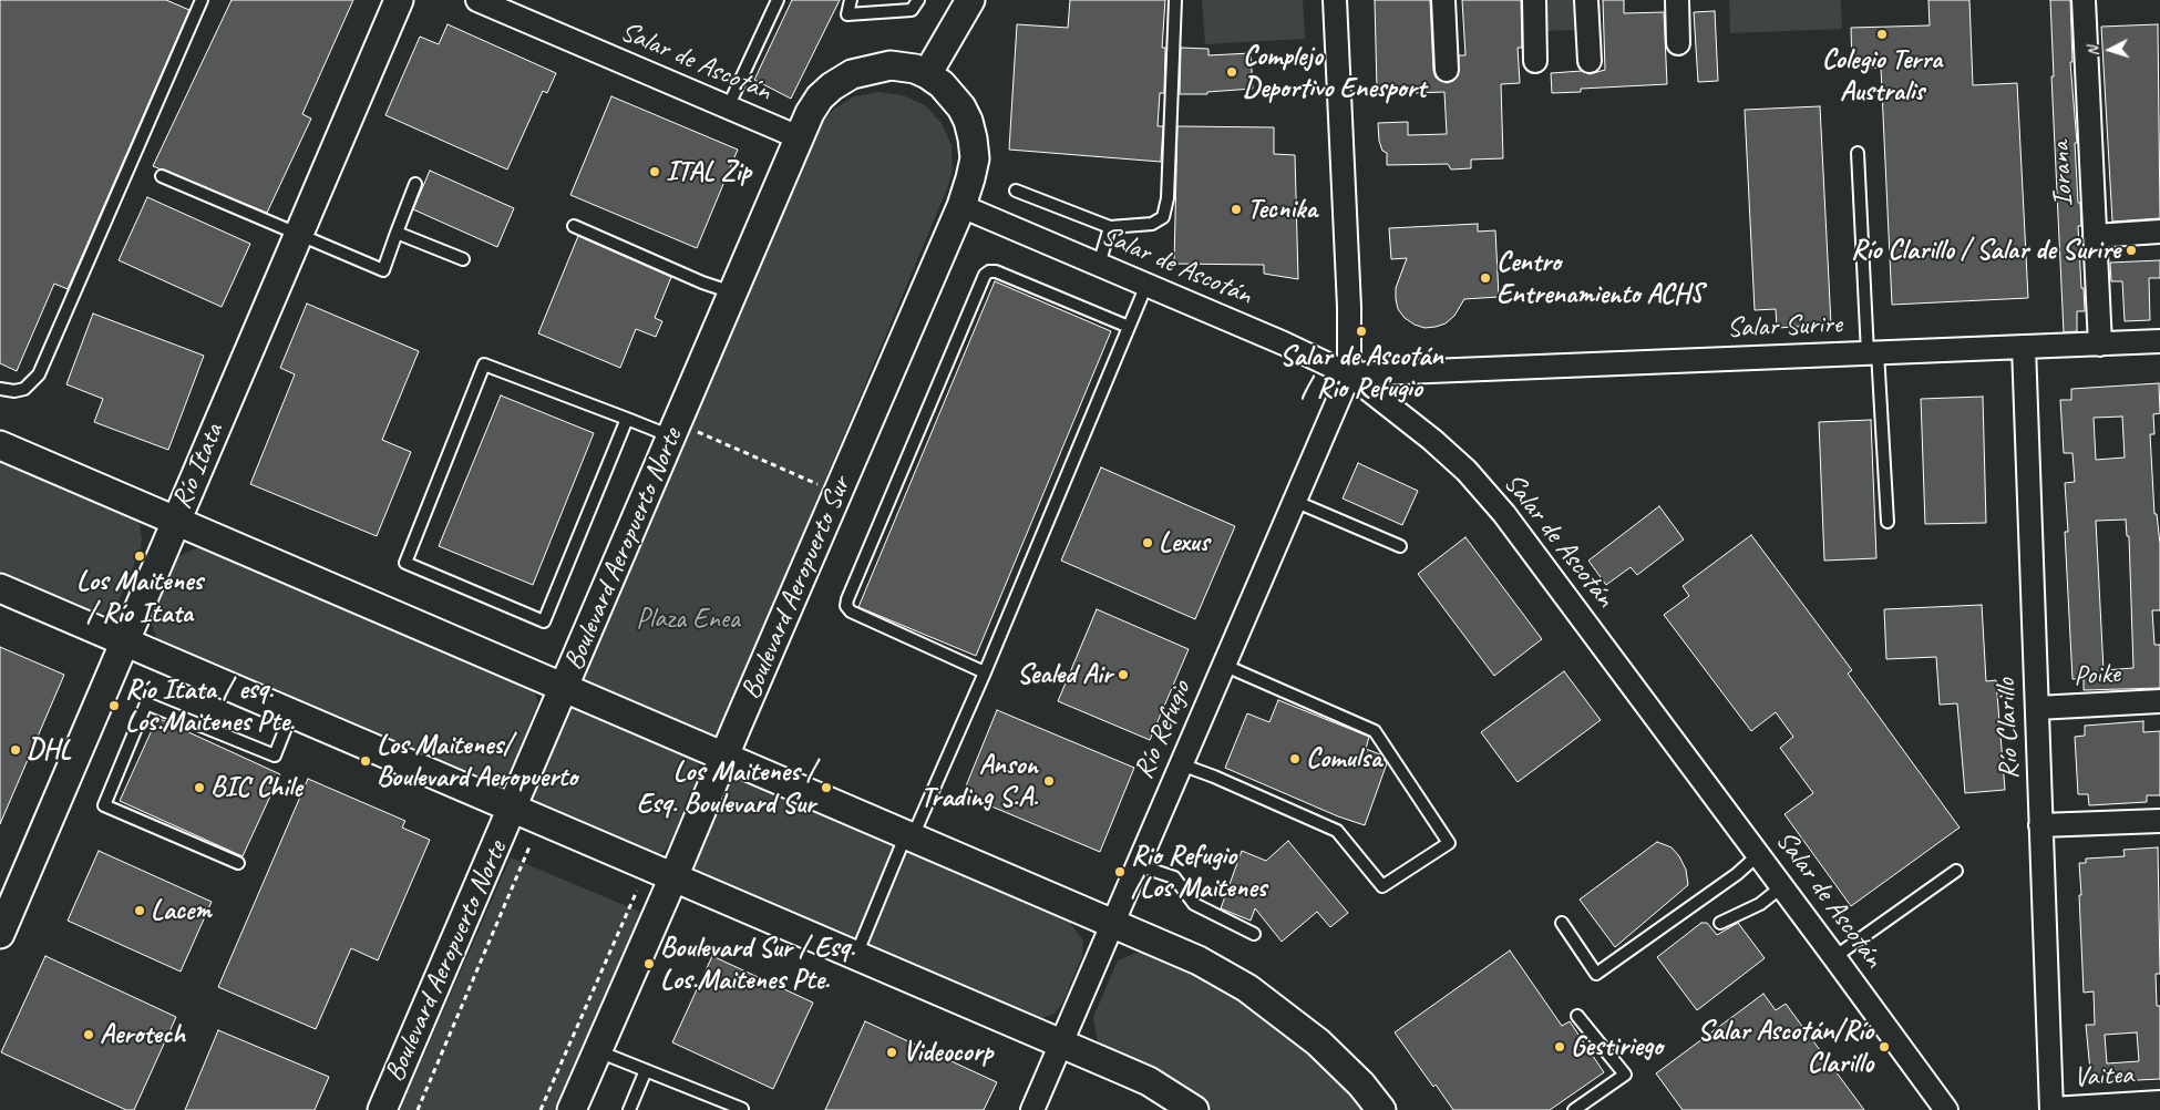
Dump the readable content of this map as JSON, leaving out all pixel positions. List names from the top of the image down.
{
  "streets": {
    "street": [
      "Salar de Ascotán",
      "Iorana",
      "Salar Surire",
      "Río Itata",
      "Boulevard Aeropuerto Norte",
      "Boulevard Aeropuerto Sur",
      "Poike",
      "Río Clarillo",
      "Río Refugio",
      "Vaitea"
    ]
  },
  "crossings": [
    ["Salar de Ascotán", "Salar Surire"],
    ["Salar de Ascotán", "Boulevard Aeropuerto Norte"],
    ["Salar de Ascotán", "Boulevard Aeropuerto Sur"],
    ["Salar de Ascotán", "Río Refugio"],
    ["Iorana", "Salar Surire"],
    ["Salar Surire", "Río Clarillo"],
    ["Salar Surire", "Río Refugio"],
    ["Boulevard Aeropuerto Norte", "Boulevard Aeropuerto Sur"],
    ["Poike", "Río Clarillo"],
    ["Río Clarillo", "Vaitea"]
  ],
  "parks": ["Plaza Enea"],
  "places": [
    "Colegio Terra Australis",
    "Complejo Deportivo Enesport",
    "ITAL Zip",
    "Tecnika",
    "Río Clarillo / Salar de Surire",
    "Centro Entrenamiento ACHS",
    "Salar de Ascotán / Rio Refugio",
    "Lexus",
    "Los Maitenes / Río Itata",
    "Sealed Air",
    "Río Itata / esq. Los.Maitenes Pte.",
    "DHL",
    "Comulsa",
    "Los Maitenes/ Boulevard Aeropuerto",
    "Anson Trading S.A.",
    "BIC Chile",
    "Los Maitenes / Esq. Boulevard Sur",
    "Rio Refugio /Los Maitenes",
    "Lacem",
    "Boulevard Sur / Esq. Los.Maitenes Pte.",
    "Aerotech",
    "Gestiriego",
    "Salar Ascotán/Río Clarillo",
    "Videocorp"
  ],
  "north": "left"
}
